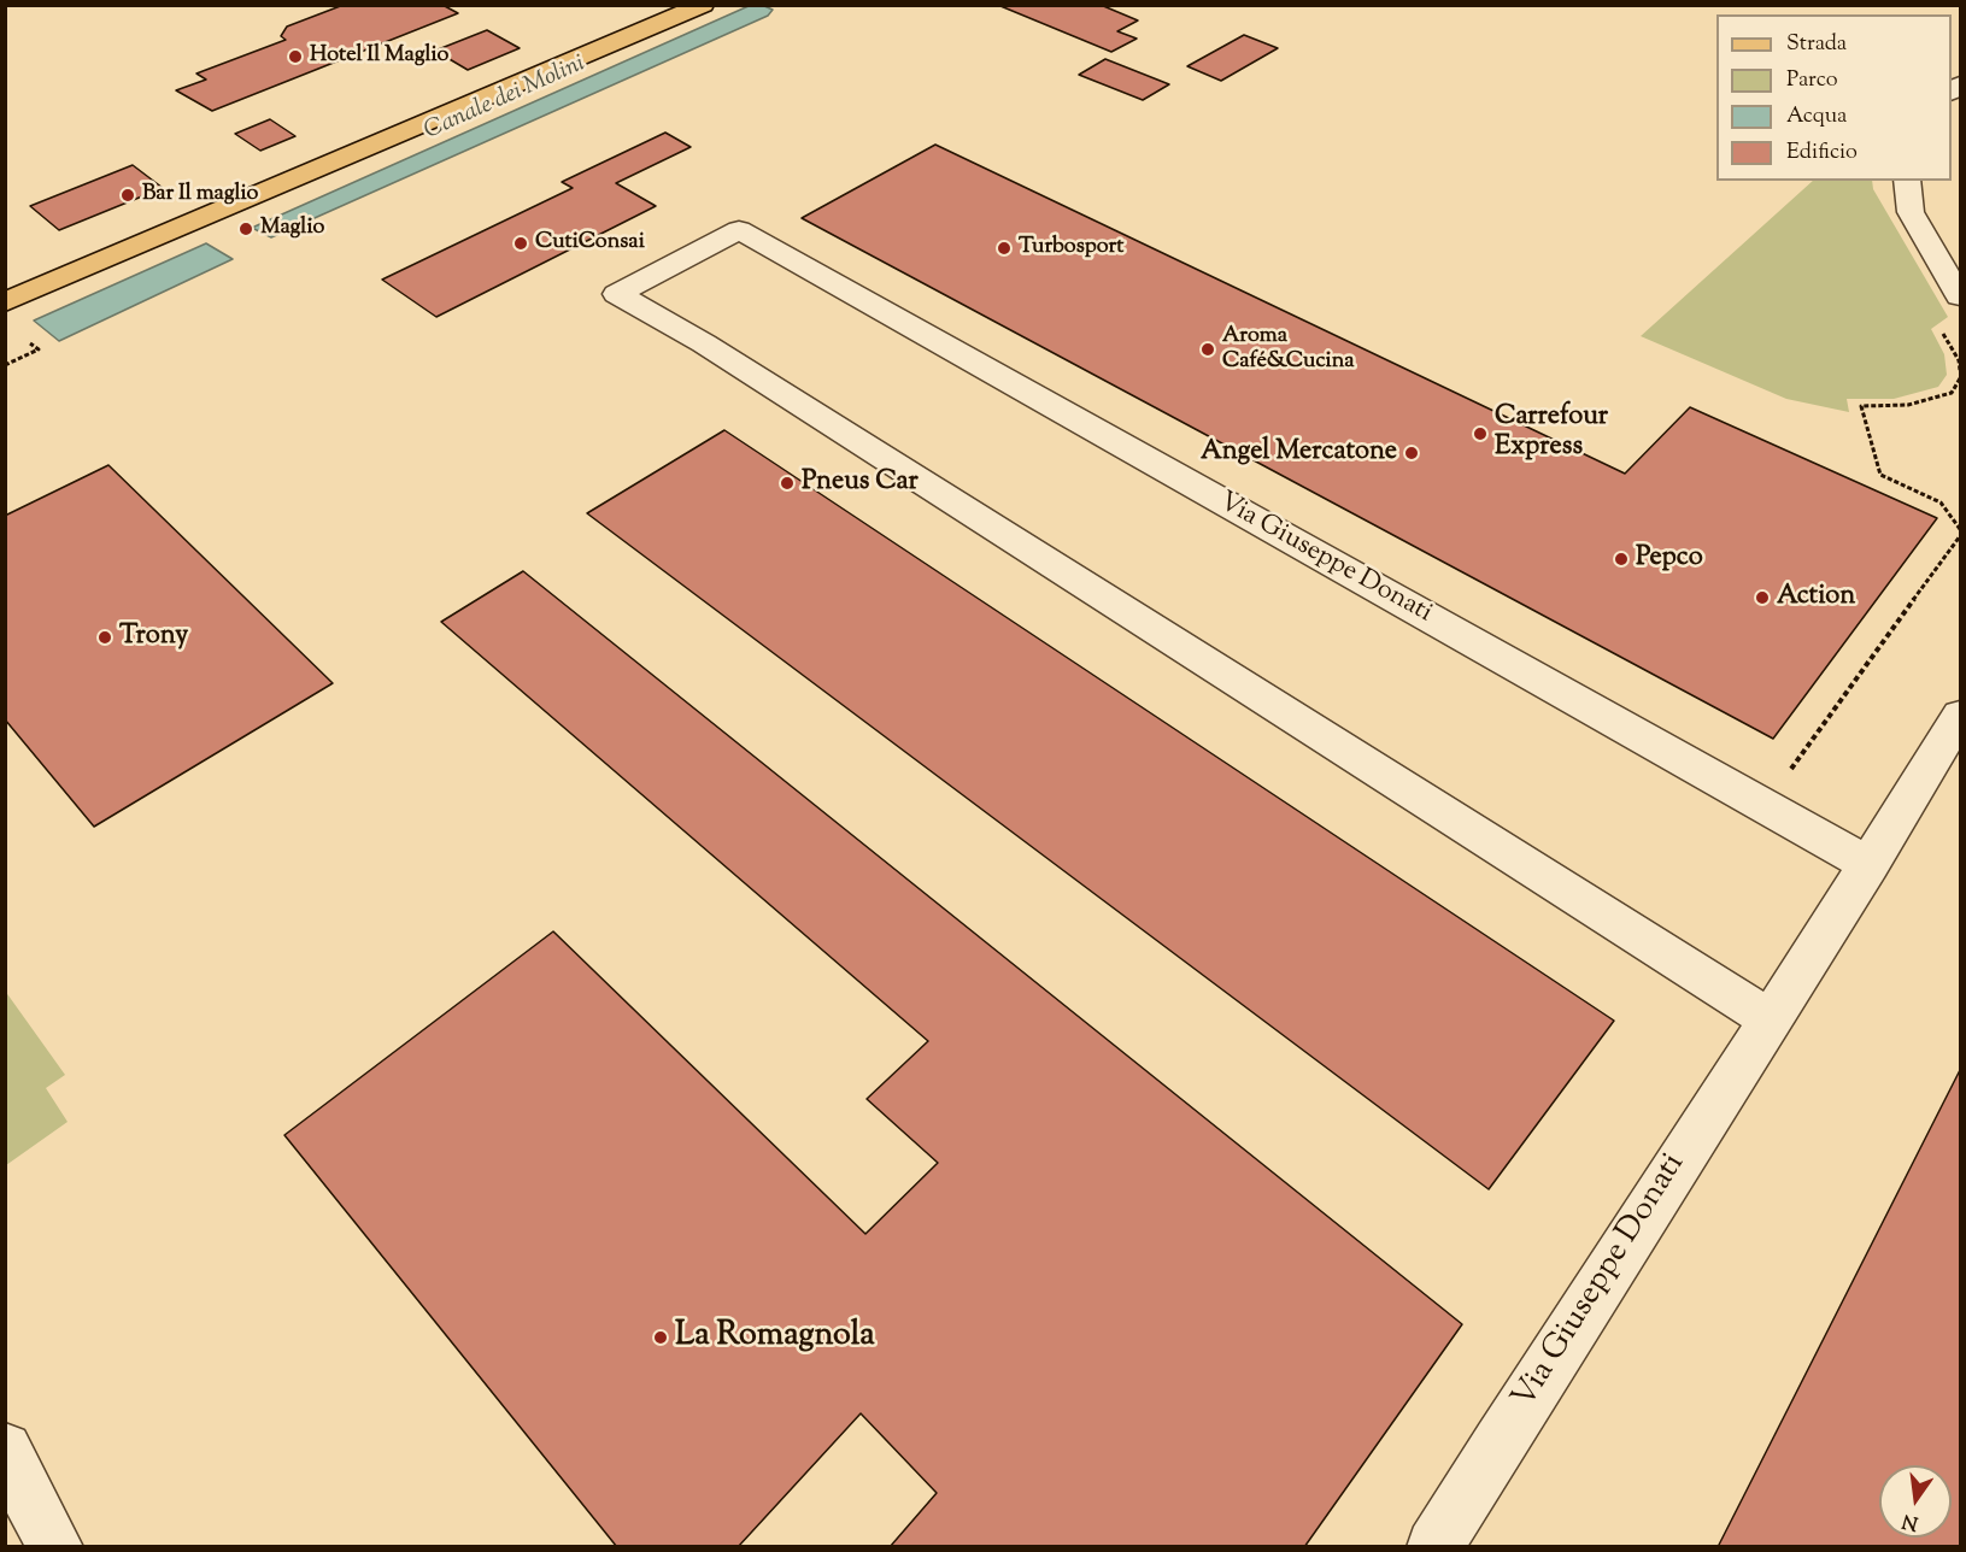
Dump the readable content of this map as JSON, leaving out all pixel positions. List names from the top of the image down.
{
  "streets": {
    "street": ["Via Giuseppe Donati"]
  },
  "water": ["Canale dei Molini"],
  "places": [
    "Hotel Il Maglio",
    "Bar Il maglio",
    "Maglio",
    "CutiConsai",
    "Turbosport",
    "Aroma Café&Cucina",
    "Carrefour Express",
    "Angel Mercatone",
    "Pneus Car",
    "Pepco",
    "Action",
    "Trony",
    "La Romagnola"
  ],
  "legend": [
    "Strada",
    "Parco",
    "Acqua",
    "Edificio"
  ],
  "north": "bottom"
}
